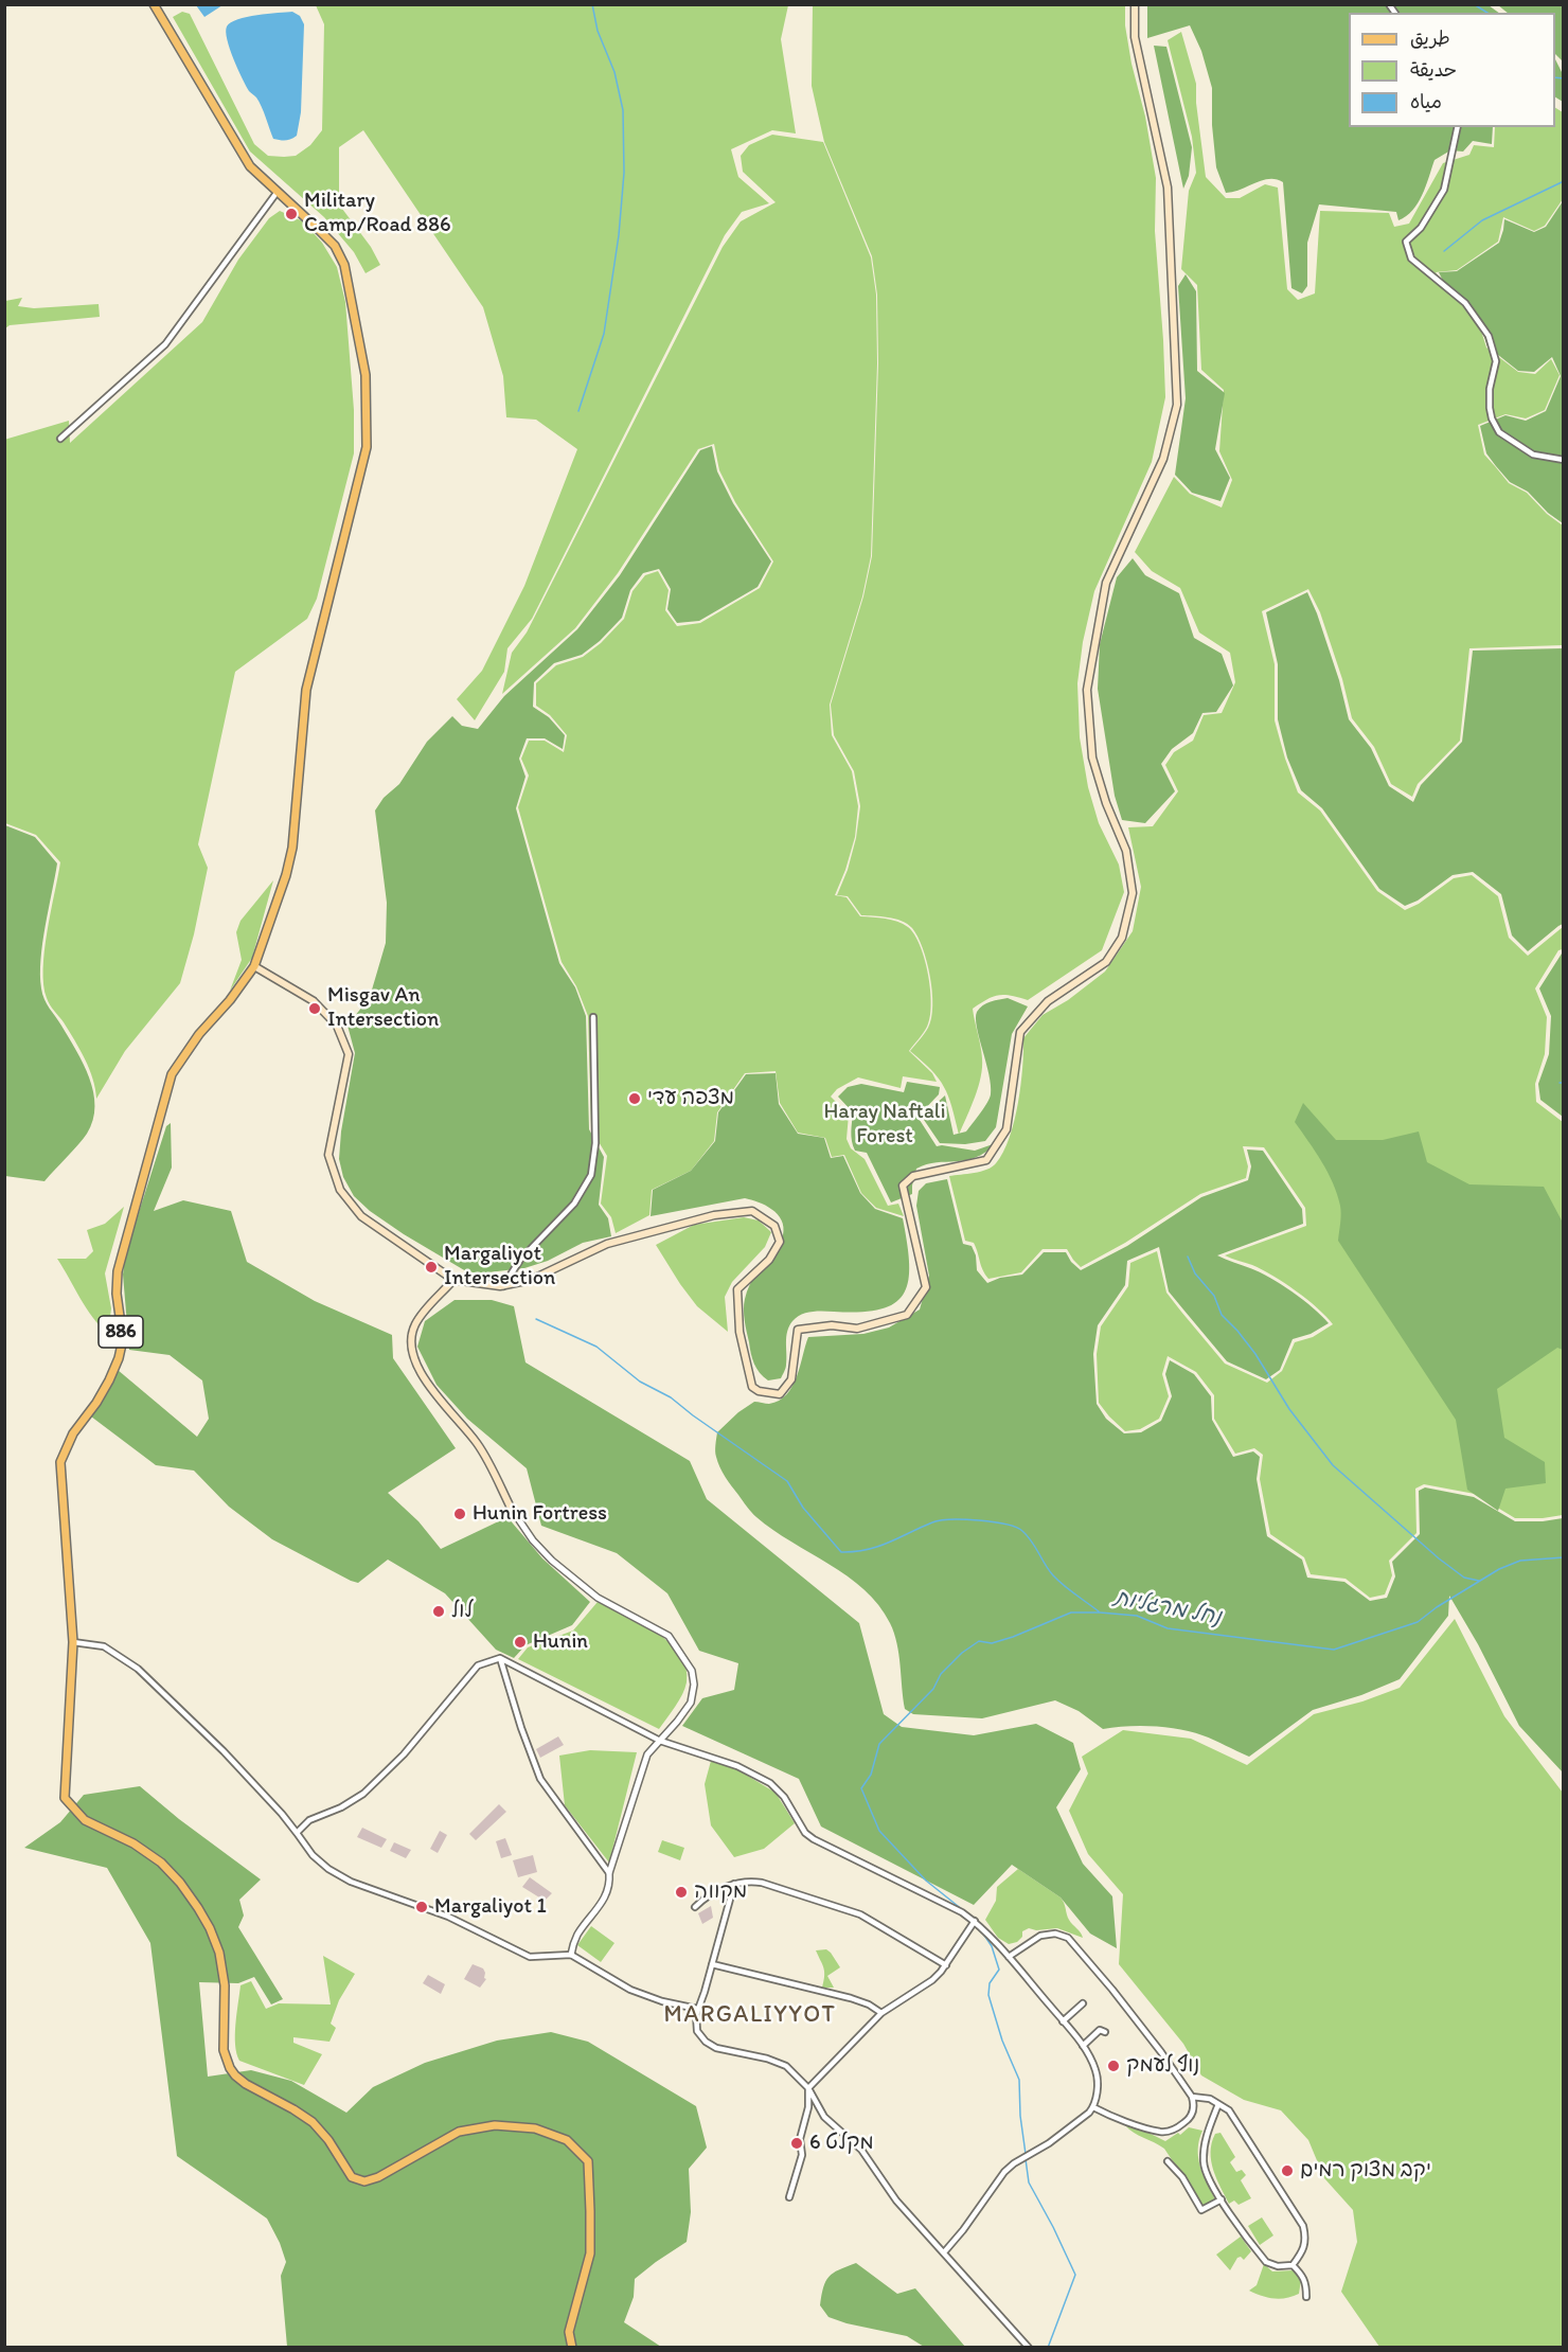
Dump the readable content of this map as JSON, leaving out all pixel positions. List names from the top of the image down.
{
  "streets": {
    "main road": ["886"]
  },
  "districts": ["MARGALIYYOT"],
  "water": ["נחל מרגליות"],
  "parks": ["Haray Naftali Forest"],
  "places": [
    "Military Camp/Road 886",
    "Misgav An Intersection",
    "מצפה עדי",
    "Margaliyot Intersection",
    "Hunin Fortress",
    "לול",
    "Hunin",
    "מקווה",
    "Margaliyot 1",
    "נוף לעמק",
    "מקלט 6",
    "יקב מצוק רמים"
  ],
  "legend": ["طريق", "حديقة", "مياه"]
}
